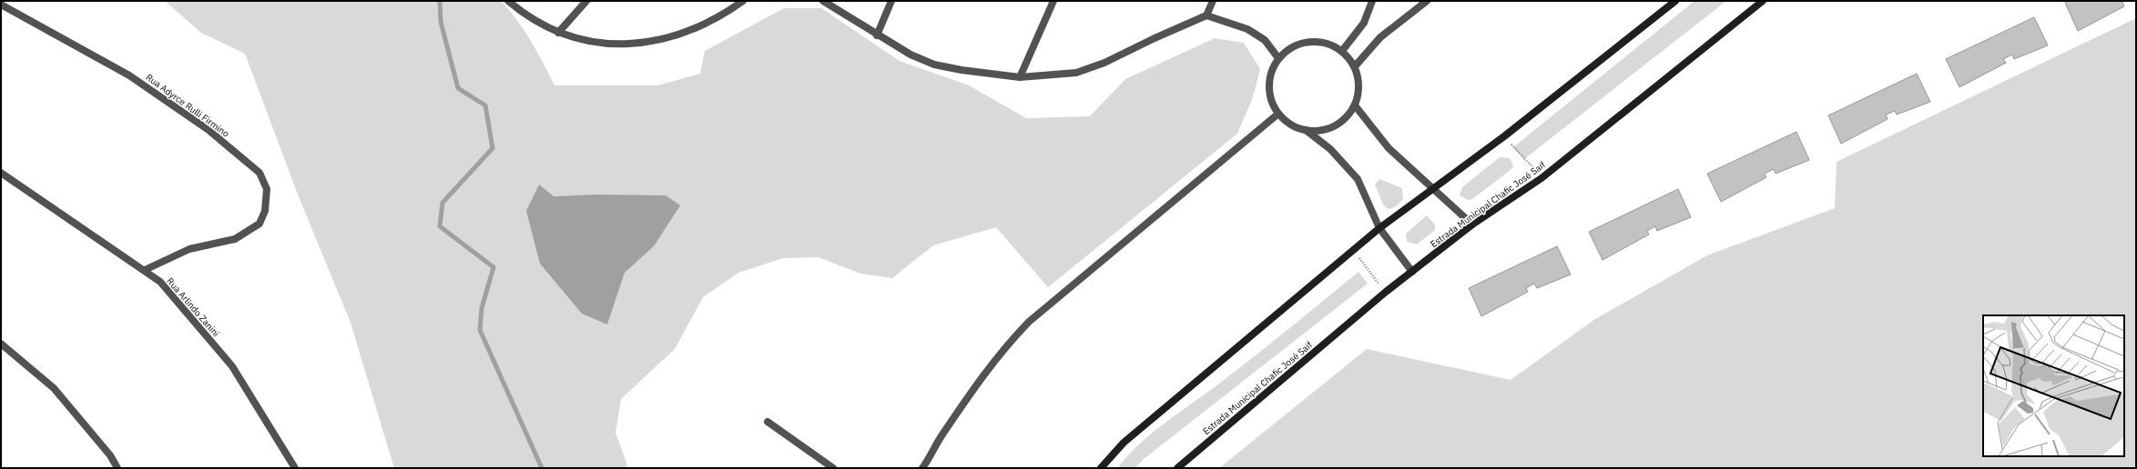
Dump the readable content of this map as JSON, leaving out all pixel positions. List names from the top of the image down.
{
  "streets": {
    "street": ["Rua Adyrce Rulli Firmino", "Estrada Municipal Chafic José Saif", "Rua Arlindo Zanini"]
  },
  "crossings": [
    ["Rua Adyrce Rulli Firmino", "Rua Arlindo Zanini"]
  ]
}
